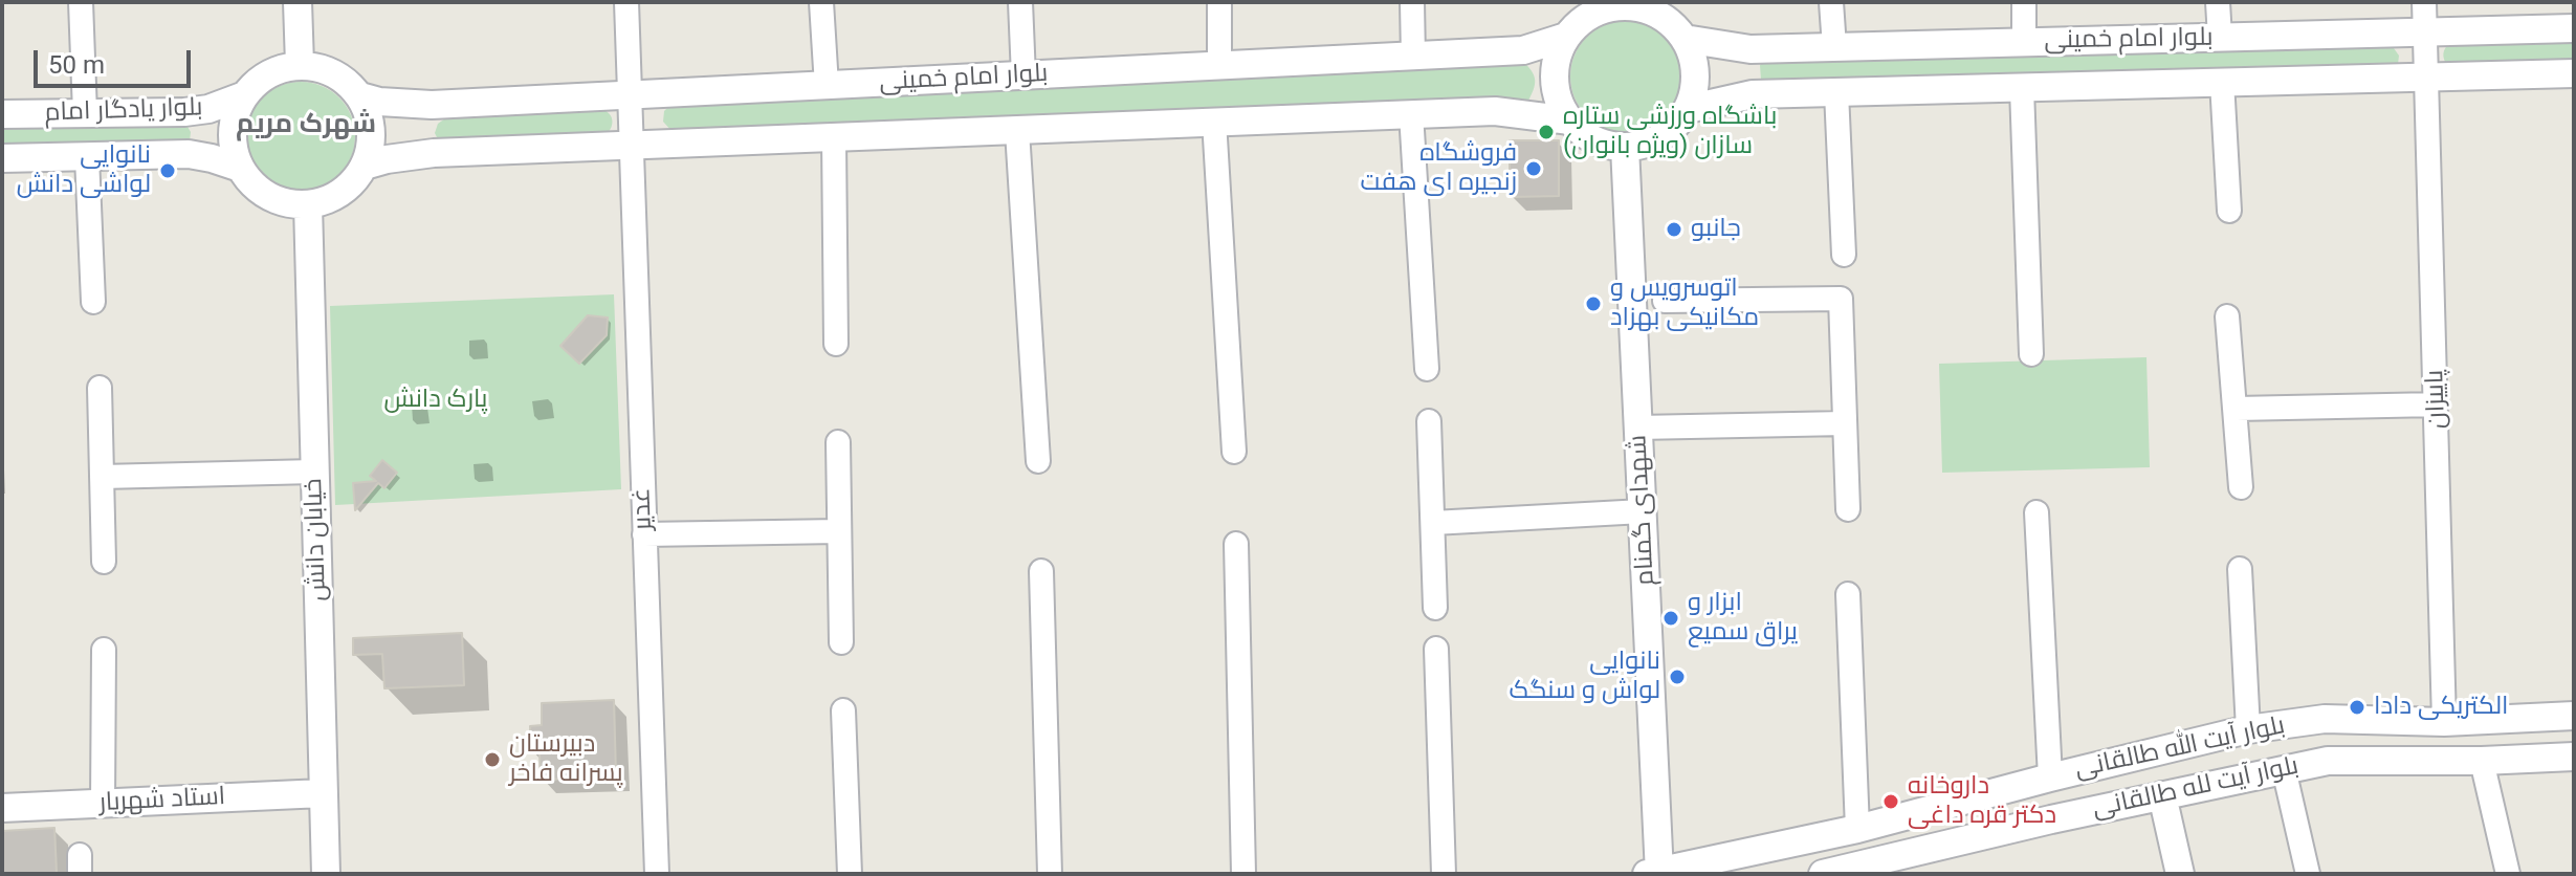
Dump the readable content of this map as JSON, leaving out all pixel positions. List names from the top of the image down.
{
  "streets": {
    "street": [
      "بلوار امام خمینی",
      "بلوار یادگار امام",
      "پاییزان",
      "غدیر",
      "شهدای گمنام",
      "خیابان دانش",
      "بلوار آیت الله طالقانی",
      "بلوار آیت لله طالقانی",
      "استاد شهریار"
    ]
  },
  "crossings": [
    ["بلوار امام خمینی", "بلوار یادگار امام"],
    ["بلوار امام خمینی", "پاییزان"],
    ["بلوار امام خمینی", "غدیر"],
    ["بلوار امام خمینی", "شهدای گمنام"],
    ["بلوار امام خمینی", "خیابان دانش"],
    ["بلوار یادگار امام", "خیابان دانش"],
    ["پاییزان", "بلوار آیت الله طالقانی"],
    ["شهدای گمنام", "بلوار آیت الله طالقانی"],
    ["خیابان دانش", "استاد شهریار"]
  ],
  "districts": ["شهرک مریم"],
  "parks": ["پارک دانش"],
  "places": [
    "باشگاه ورزشی ستاره سازان (ویژه بانوان)",
    "فروشگاه زنجیره ای هفت",
    "نانوایی لواشی دانش",
    "جانبو",
    "اتوسرویس و مکانیکی بهزاد",
    "ابزار و يراق سميع",
    "نانوایی لواش و سنگک",
    "الکتریکی دادا",
    "دبیرستان پسرانه فاخر",
    "داروخانه دکتر قره داغی"
  ],
  "scale_bar": "50 m"
}
